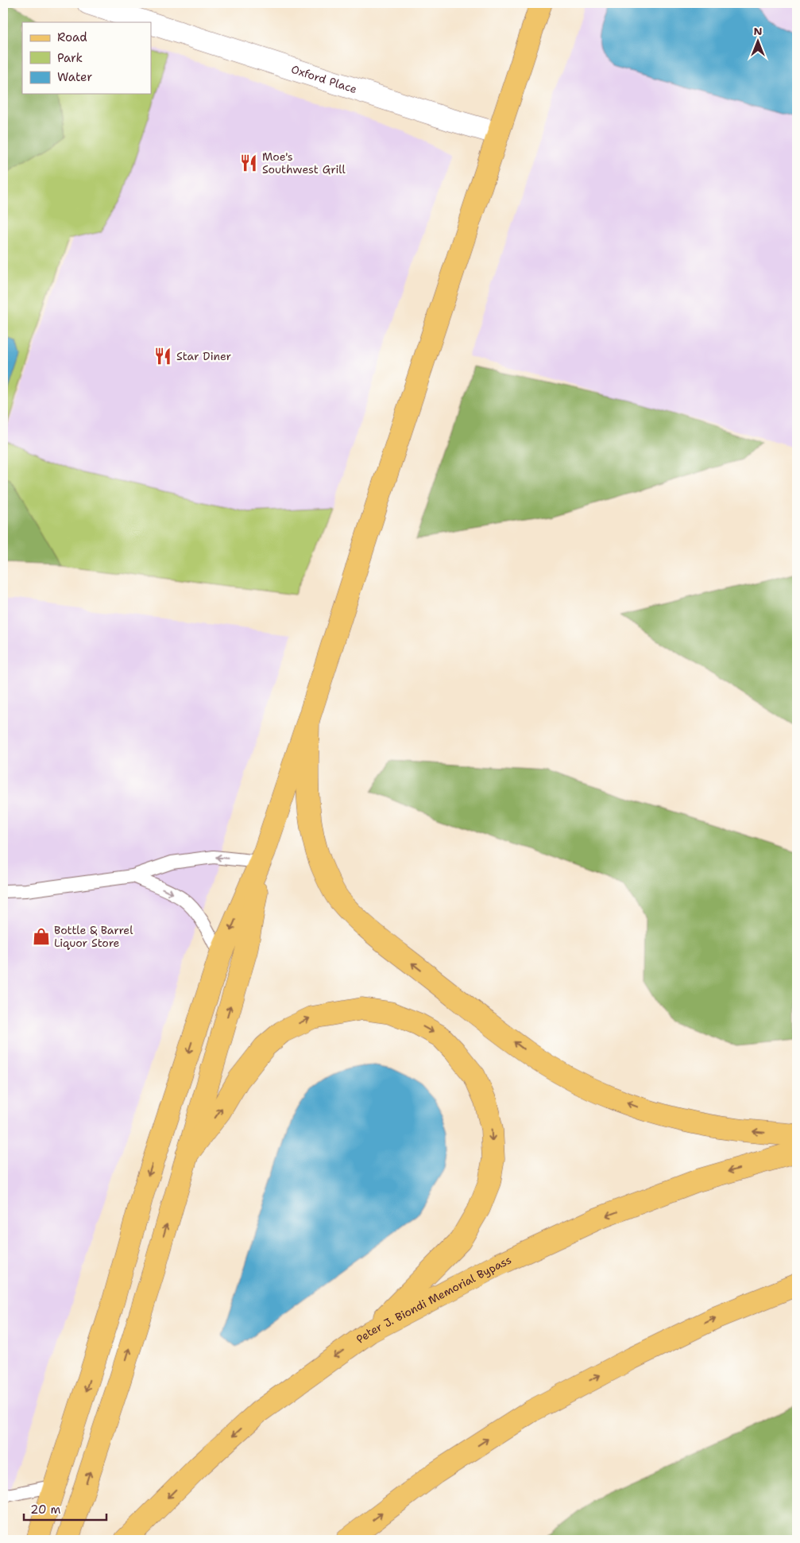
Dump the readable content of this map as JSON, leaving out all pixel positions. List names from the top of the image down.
{
  "streets": {
    "main road": ["Peter J. Biondi Memorial Bypass"],
    "street": ["Oxford Place"]
  },
  "places": {
    "restaurant": ["Moe's Southwest Grill", "Star Diner"],
    "shop": ["Bottle & Barrel Liquor Store"]
  },
  "legend": ["Road", "Park", "Water"],
  "scale_bar": "20 m",
  "north": "top"
}
